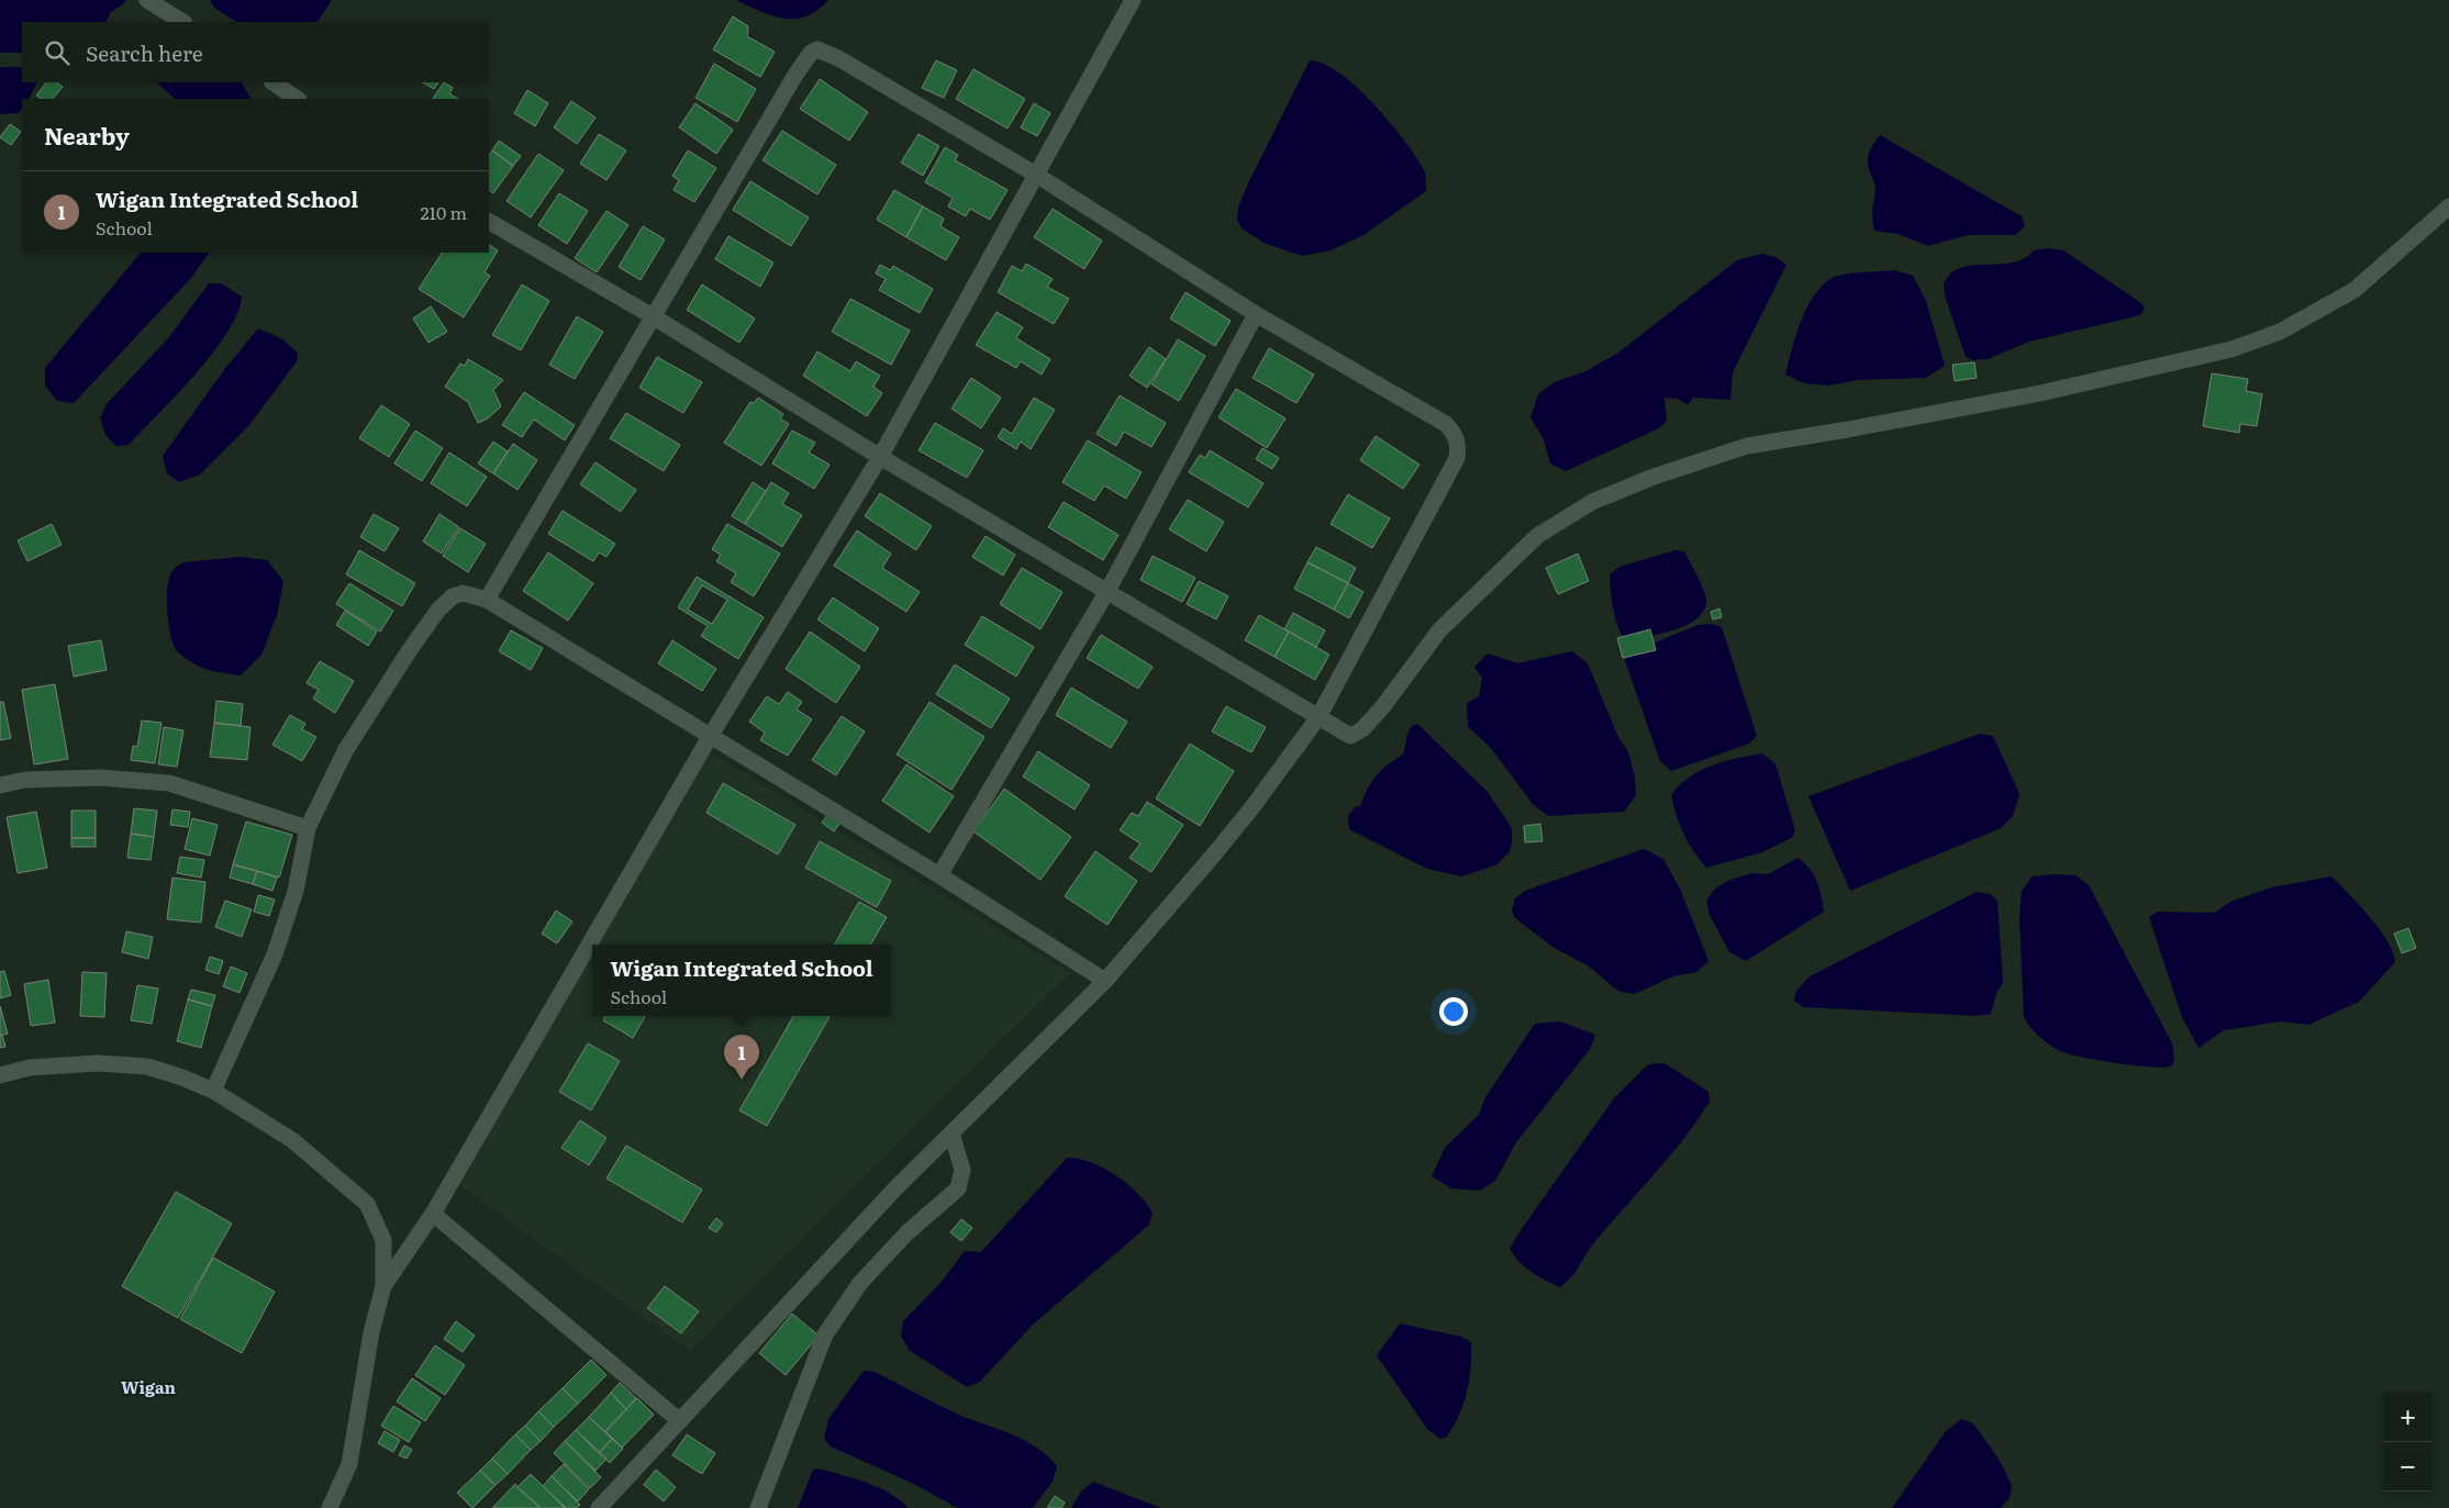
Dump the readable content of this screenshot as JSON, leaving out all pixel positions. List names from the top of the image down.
{
  "districts": ["Wigan"],
  "page": {
    "search": "Search here",
    "heading": "Nearby",
    "list": [
      {
        "mark": "1",
        "name": "Wigan Integrated School",
        "note": "School",
        "value": "210 m"
      }
    ],
    "popup": ["Wigan Integrated School", "School"],
    "pins": "1",
    "map_buttons": ["+", "−"]
  }
}
